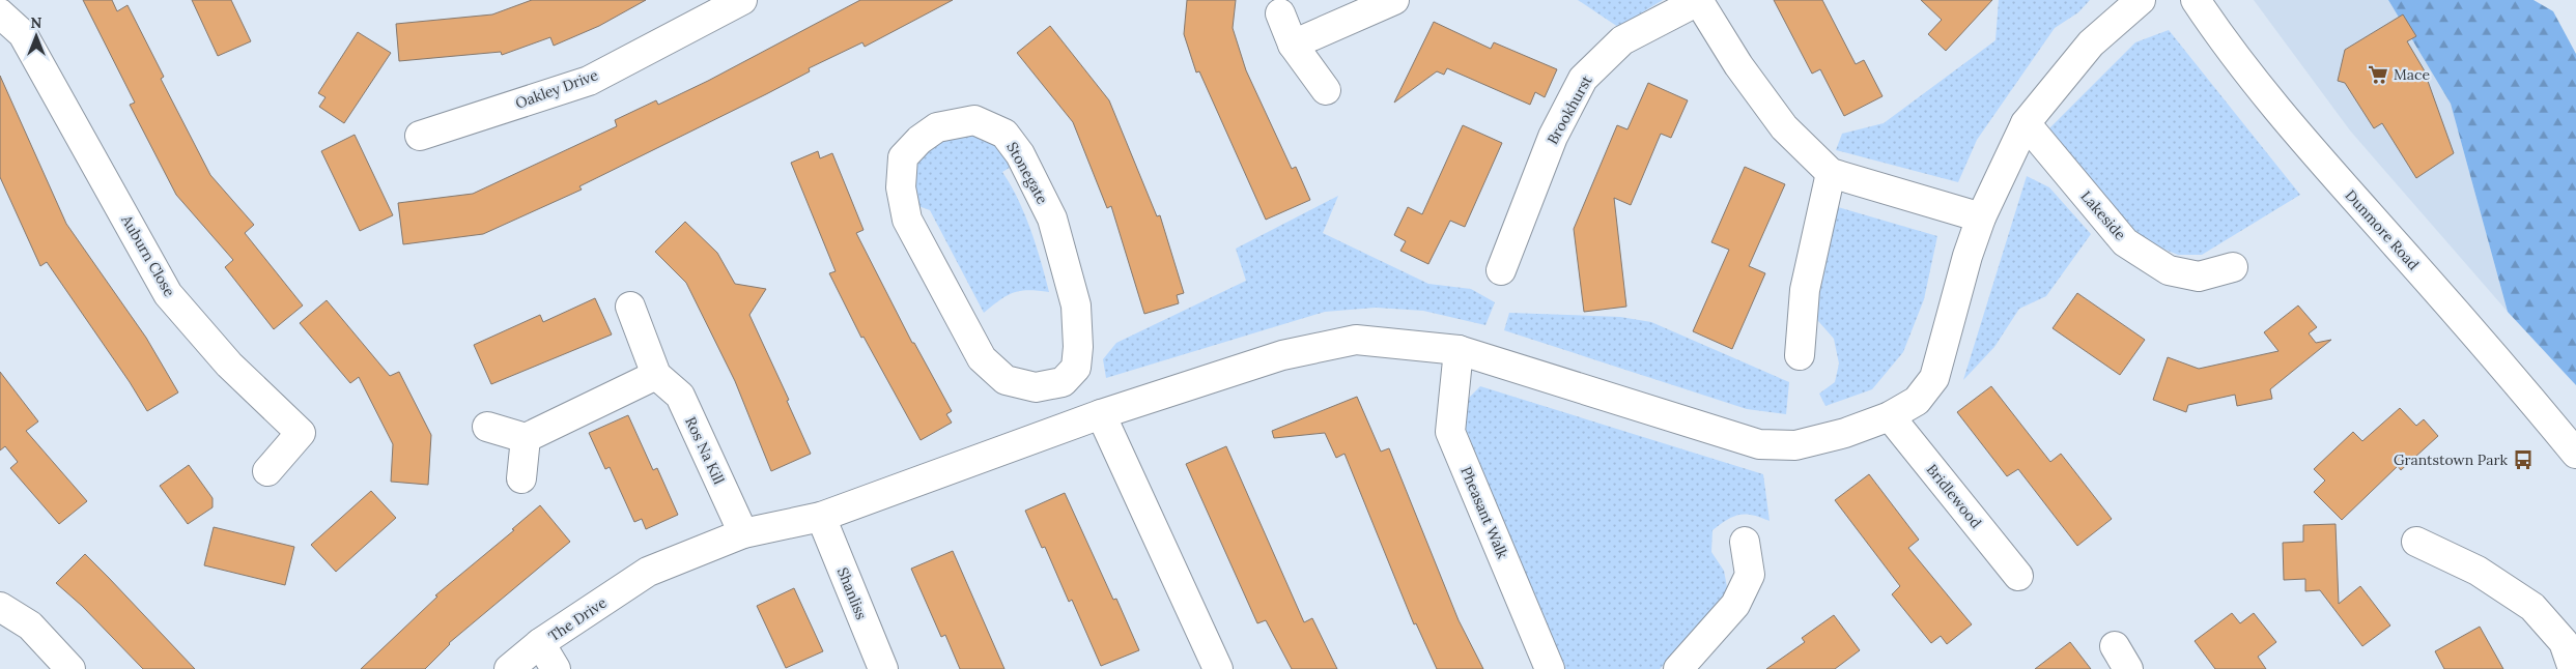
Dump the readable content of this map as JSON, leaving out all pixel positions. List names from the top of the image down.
{
  "streets": {
    "street": [
      "Oakley Drive",
      "Brookhurst",
      "Stonegate",
      "Lakeside",
      "Dunmore Road",
      "Auburn Close",
      "Ros Na Kill",
      "Bridlewood",
      "Pheasant Walk",
      "Shanliss",
      "The Drive"
    ]
  },
  "crossings": [
    ["Brookhurst", "The Drive"],
    ["Lakeside", "The Drive"],
    ["Ros Na Kill", "The Drive"],
    ["Bridlewood", "The Drive"],
    ["Pheasant Walk", "The Drive"],
    ["Shanliss", "The Drive"]
  ],
  "places": {
    "supermarket": ["Mace"],
    "bus stop": ["Grantstown Park"]
  },
  "north": "top"
}
